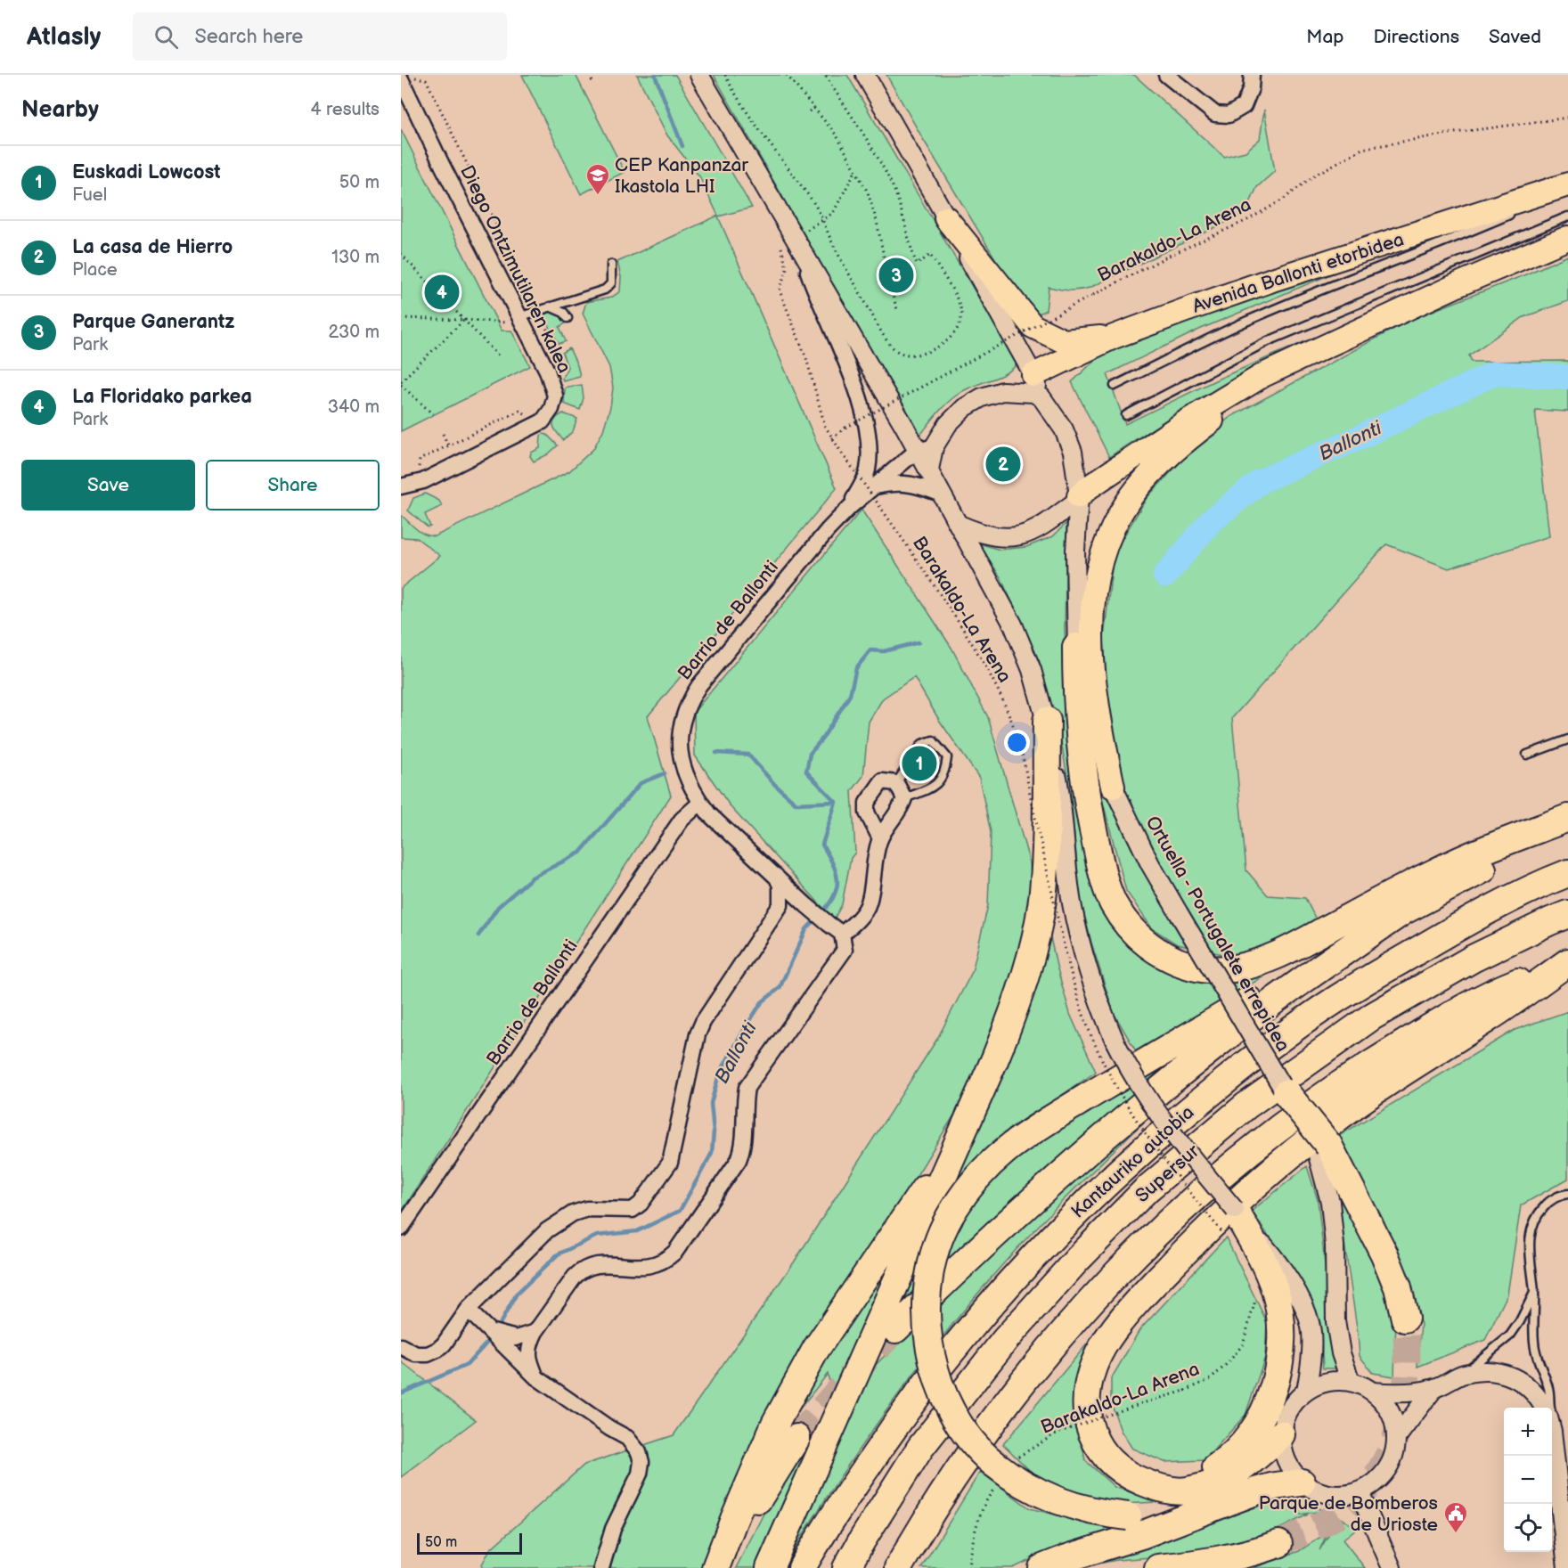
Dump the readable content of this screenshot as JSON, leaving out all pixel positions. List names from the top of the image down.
{
  "streets": {
    "highway": ["Kantauriko autobia", "Supersur"],
    "main road": ["Avenida Ballonti etorbidea"],
    "street": ["Diego Ontzimutilaren kalea", "Barrio de Ballonti", "Ortuella - Portugalete errepidea"],
    "path": ["Barakaldo-La Arena"]
  },
  "crossings": [
    ["Barrio de Ballonti", "Ortuella - Portugalete errepidea"]
  ],
  "water": ["Ballonti"],
  "places": {
    "school or university": ["CEP Kanpanzar Ikastola LHI"],
    "public building": ["Parque de Bomberos de Urioste"]
  },
  "scale_bar": "50 m",
  "page": {
    "header": "Atlasly",
    "search": "Search here",
    "nav": ["Map", "Directions", "Saved"],
    "heading": ["Nearby", "4 results"],
    "list": [
      {
        "mark": "1",
        "name": "Euskadi Lowcost",
        "note": "Fuel",
        "value": "50 m"
      },
      {
        "mark": "2",
        "name": "La casa de Hierro",
        "note": "Place",
        "value": "130 m"
      },
      {
        "mark": "3",
        "name": "Parque Ganerantz",
        "note": "Park",
        "value": "230 m"
      },
      {
        "mark": "4",
        "name": "La Floridako parkea",
        "note": "Park",
        "value": "340 m"
      }
    ],
    "pins": [
      "3",
      "4",
      "2",
      "1"
    ],
    "buttons": ["Save", "Share"],
    "map_buttons": ["+", "−"],
    "scale": "50 m"
  }
}
